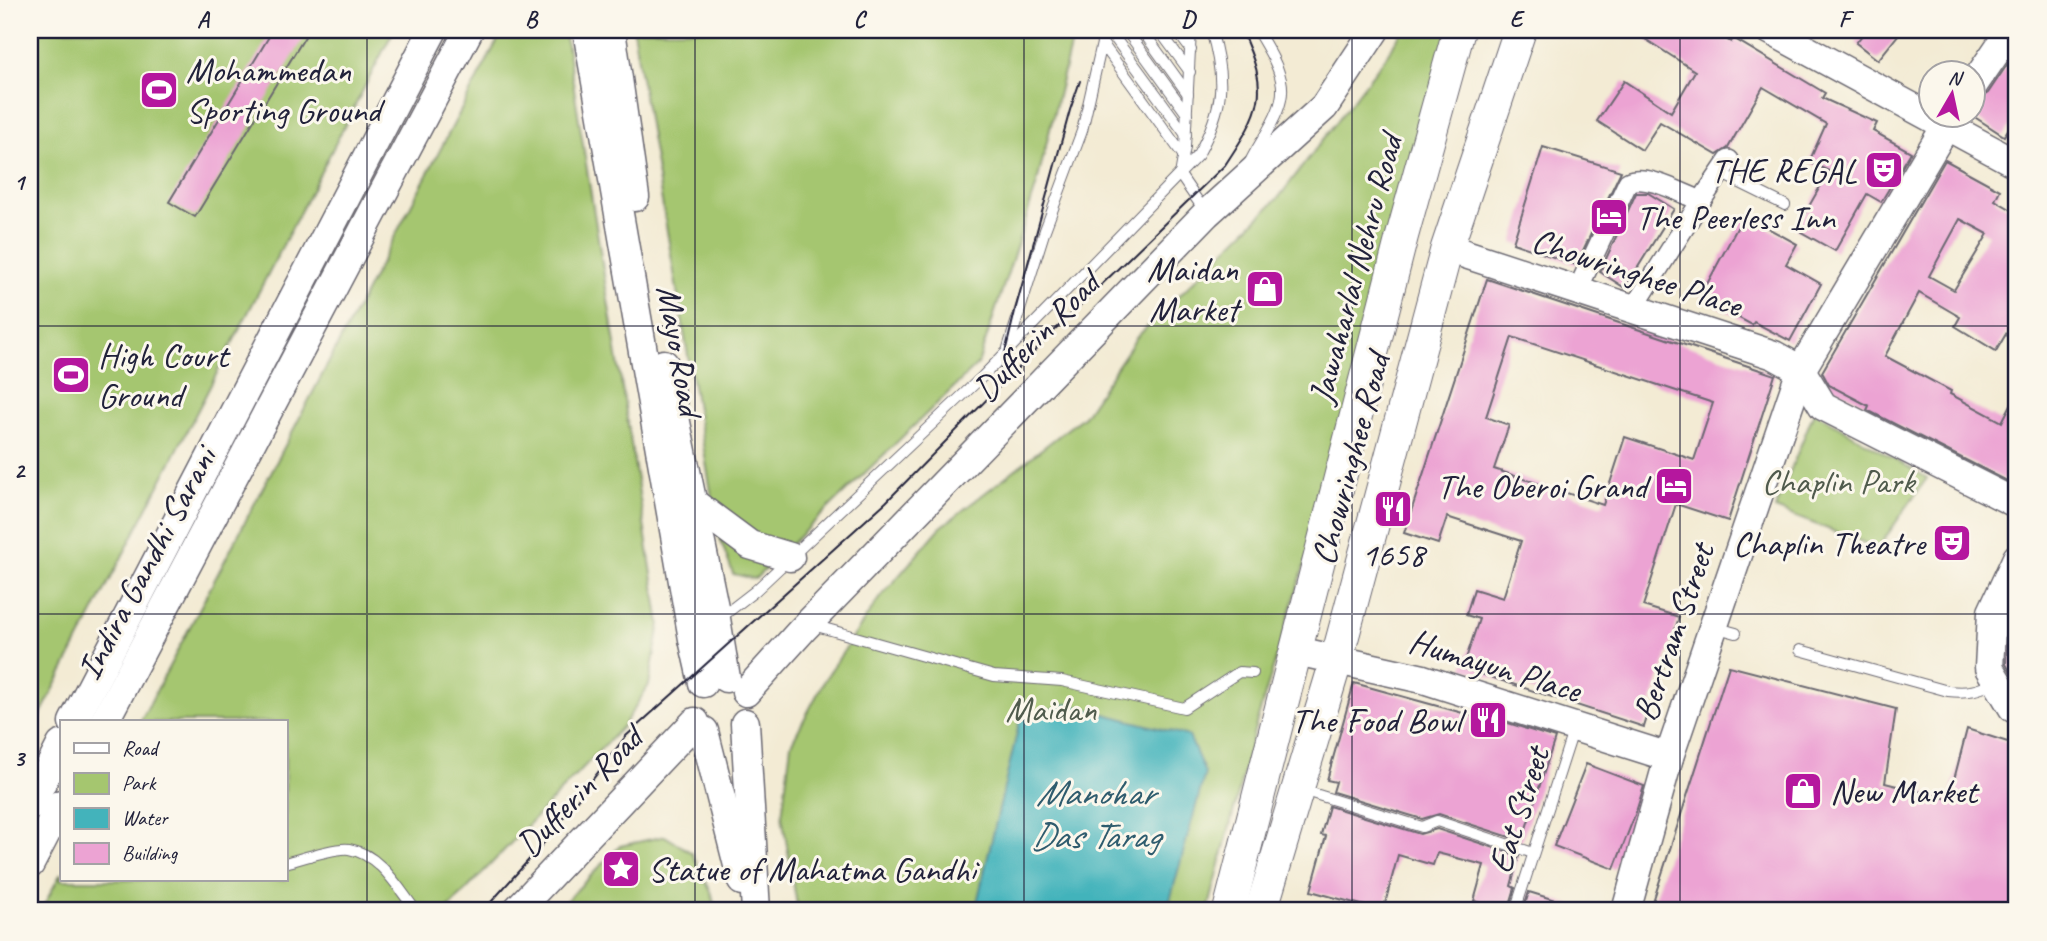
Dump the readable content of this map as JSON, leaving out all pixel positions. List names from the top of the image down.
{
  "streets": {
    "main road": [
      "Jawaharlal Nehru Road",
      "Chowringhee Place",
      "Dufferin Road",
      "Mayo Road",
      "Chowringhee Road",
      "Indira Gandhi Sarani",
      "Bertram Street",
      "Humayun Place"
    ],
    "lane": ["Eat Street"]
  },
  "crossings": [
    ["Jawaharlal Nehru Road", "Humayun Place"],
    ["Chowringhee Place", "Chowringhee Road"],
    ["Chowringhee Place", "Bertram Street"],
    ["Dufferin Road", "Mayo Road"],
    ["Chowringhee Road", "Humayun Place"],
    ["Bertram Street", "Humayun Place"],
    ["Humayun Place", "Eat Street"]
  ],
  "water": ["Manohar Das Tarag"],
  "parks": ["Chaplin Park", "Maidan"],
  "places": {
    "sports": ["Mohammedan Sporting Ground", "High Court Ground"],
    "theatre": ["THE REGAL", "Chaplin Theatre"],
    "hotel": ["The Peerless Inn", "The Oberoi Grand"],
    "shop": ["Maidan Market", "New Market"],
    "restaurant": ["1658", "The Food Bowl"],
    "place": ["Statue of Mahatma Gandhi"]
  },
  "legend": [
    "Road",
    "Park",
    "Water",
    "Building"
  ],
  "north": "top",
  "grid": {
    "columns": [
      "A",
      "B",
      "C",
      "D",
      "E",
      "F"
    ],
    "rows": ["1", "2", "3"]
  }
}
